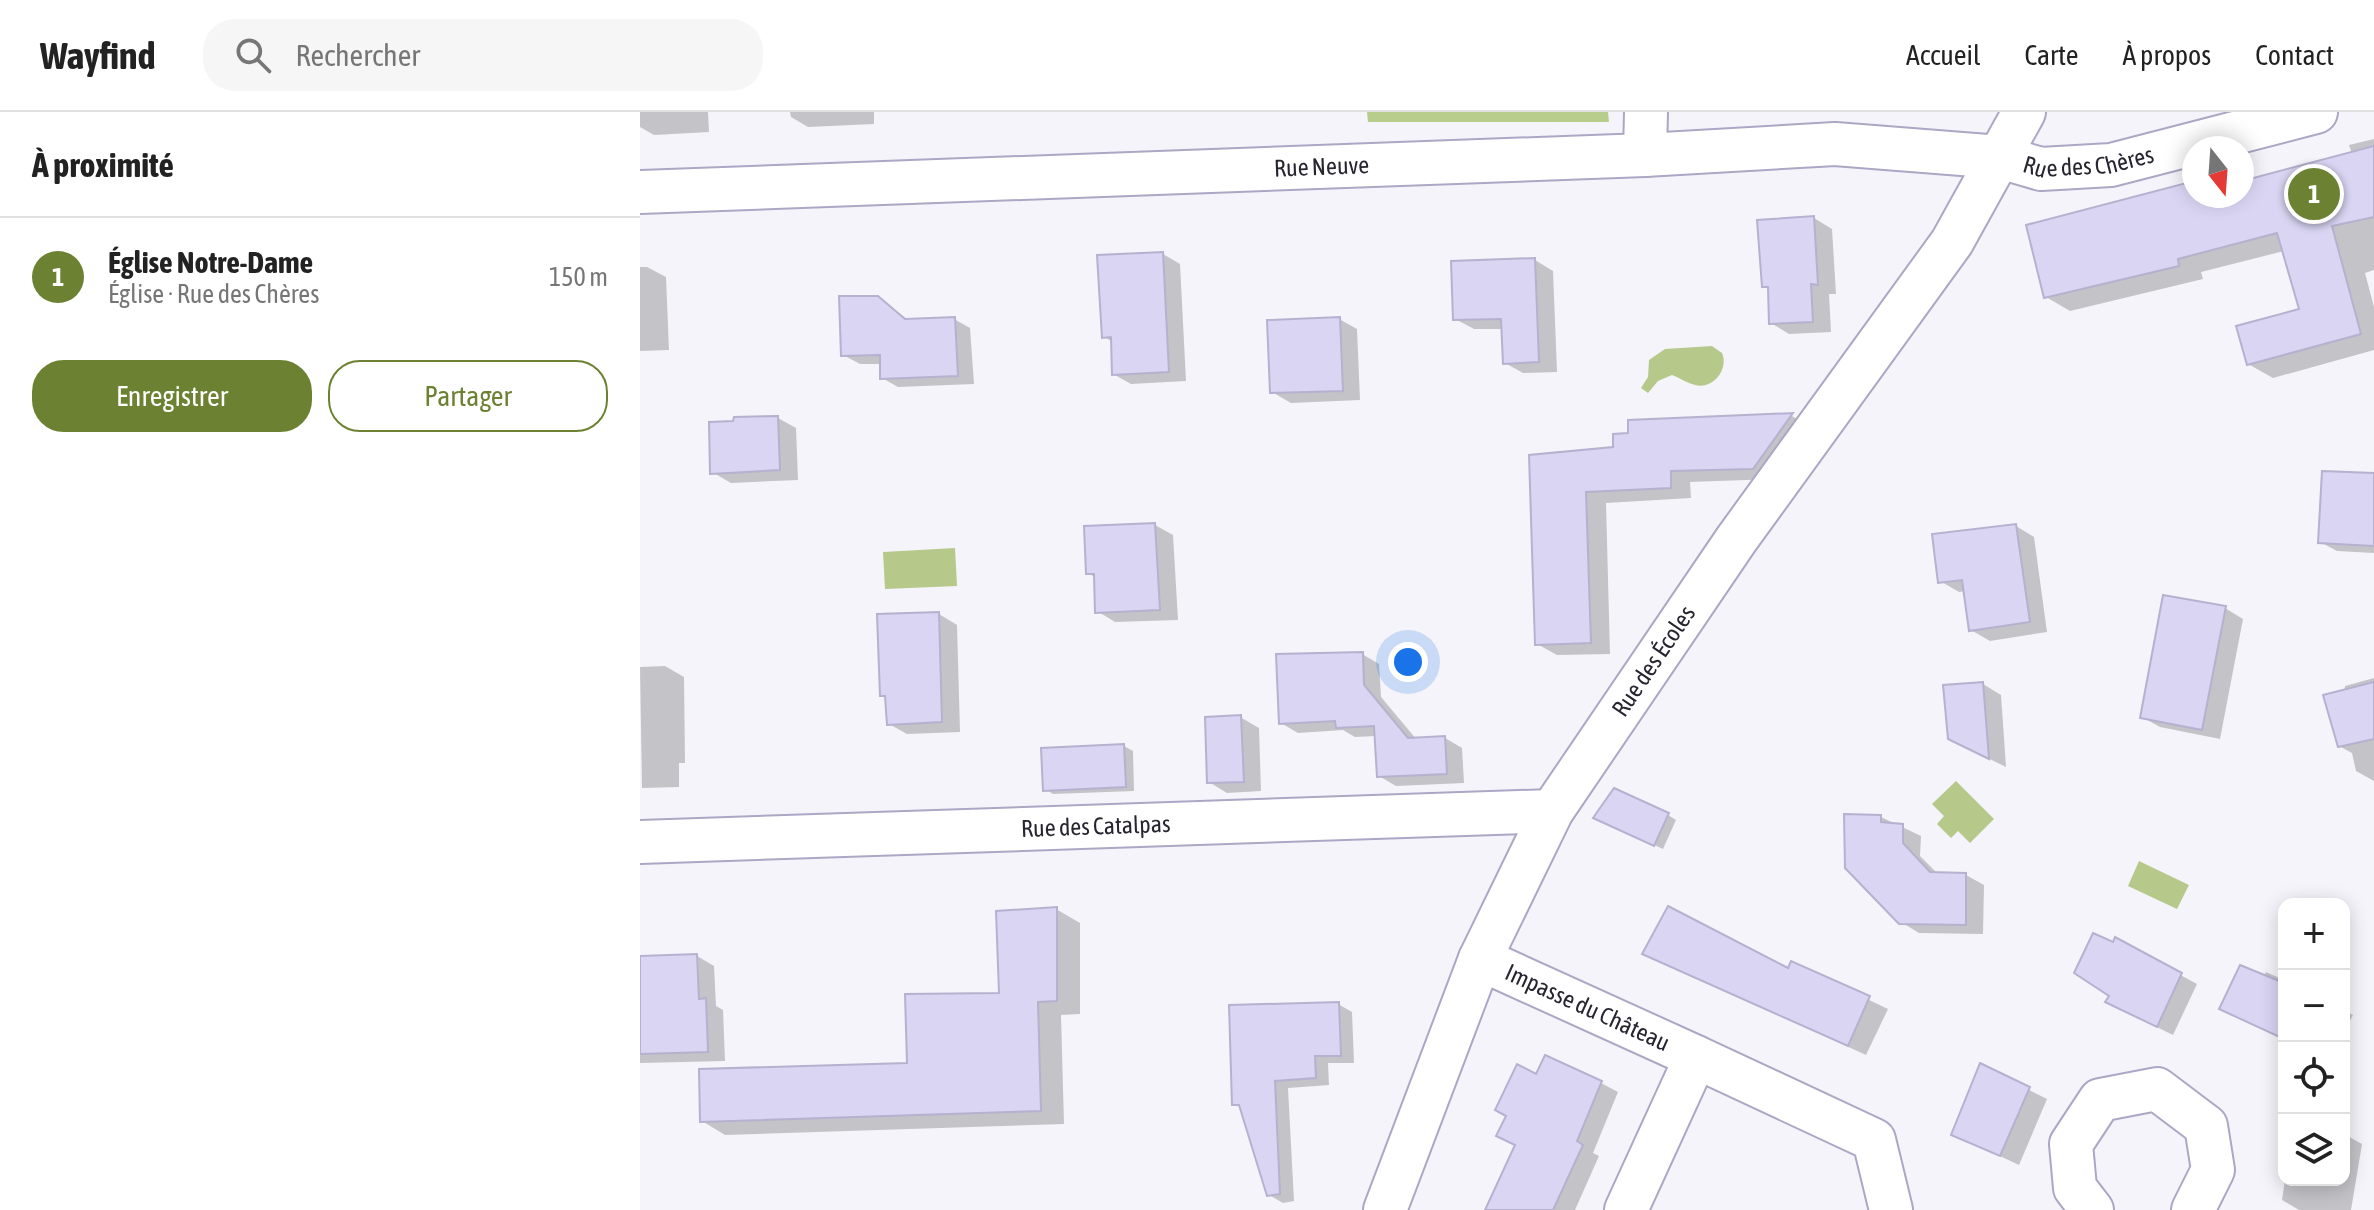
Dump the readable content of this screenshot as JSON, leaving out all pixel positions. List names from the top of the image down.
{
  "streets": {
    "street": [
      "Rue des Chères",
      "Rue Neuve",
      "Rue des Écoles",
      "Rue des Catalpas",
      "Impasse du Château"
    ]
  },
  "crossings": [
    ["Rue des Chères", "Rue Neuve"],
    ["Rue des Chères", "Rue des Écoles"],
    ["Rue Neuve", "Rue des Écoles"],
    ["Rue des Écoles", "Rue des Catalpas"],
    ["Rue des Écoles", "Impasse du Château"]
  ],
  "north": "bottom",
  "page": {
    "header": "Wayfind",
    "search": "Rechercher",
    "nav": [
      "Accueil",
      "Carte",
      "À propos",
      "Contact"
    ],
    "heading": "À proximité",
    "pins": "1",
    "list": [
      {
        "mark": "1",
        "name": "Église Notre-Dame",
        "note": "Église · Rue des Chères",
        "value": "150 m"
      }
    ],
    "buttons": ["Enregistrer", "Partager"],
    "map_buttons": ["+", "−"]
  }
}
